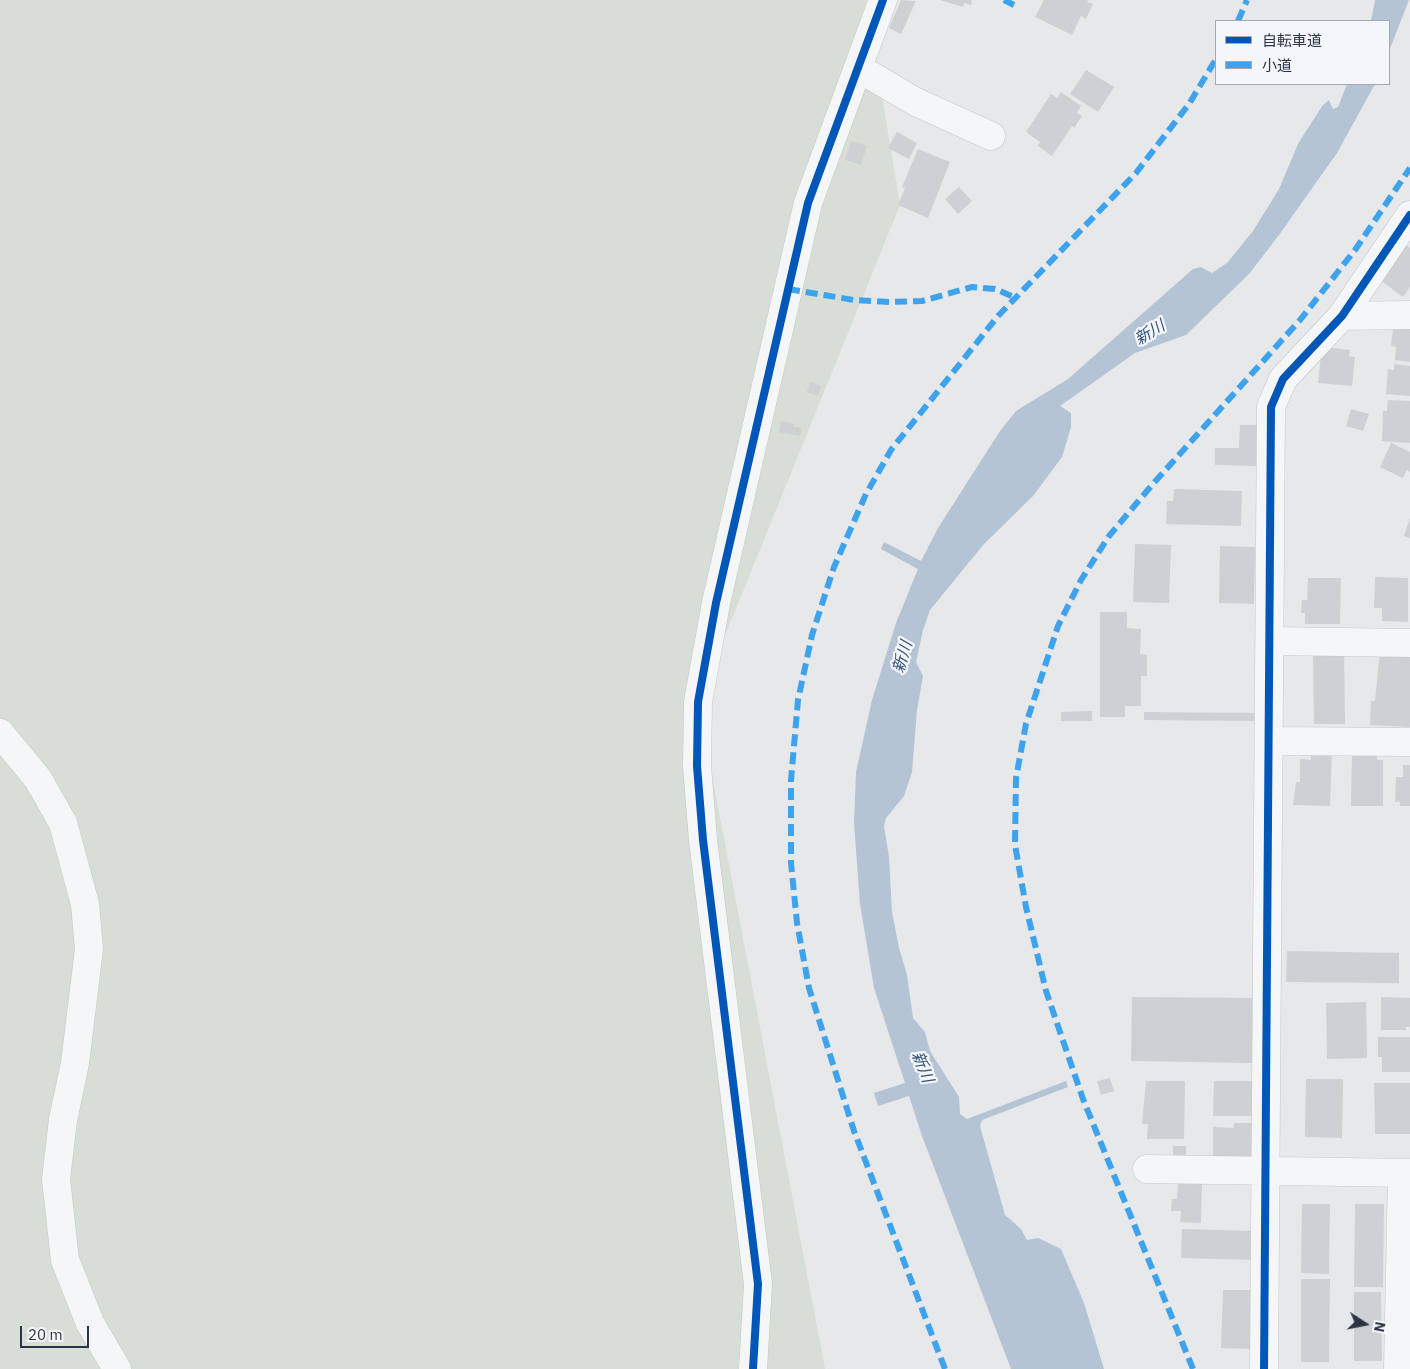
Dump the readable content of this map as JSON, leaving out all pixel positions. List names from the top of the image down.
{
  "water": ["新川"],
  "legend": ["自転車道", "小道"],
  "scale_bar": "20 m",
  "north": "right"
}
